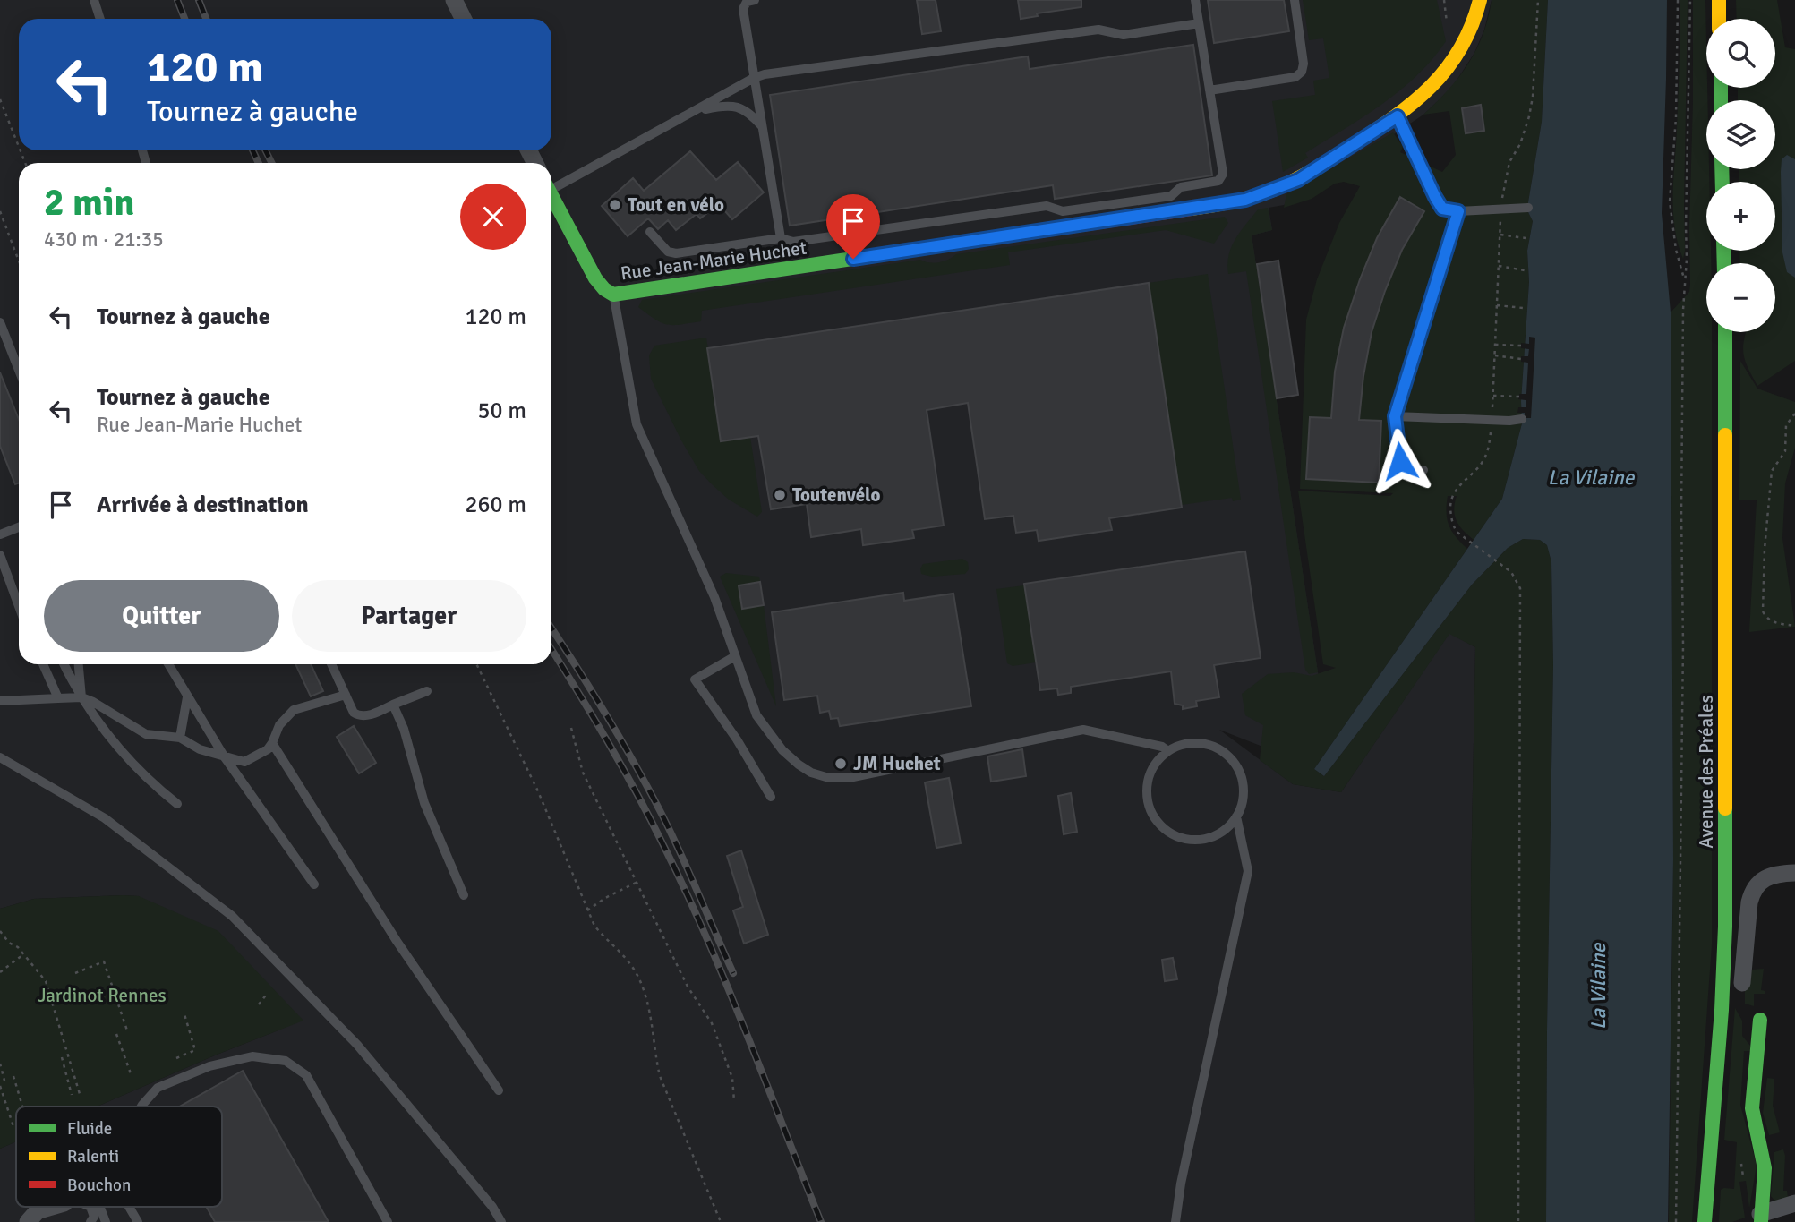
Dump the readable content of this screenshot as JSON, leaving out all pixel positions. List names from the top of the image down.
{
  "streets": {
    "street": ["Rue Jean-Marie Huchet", "Avenue des Préales"]
  },
  "water": ["La Vilaine"],
  "parks": ["Jardinot Rennes"],
  "places": ["Tout en vélo", "Toutenvélo", "JM Huchet"],
  "legend": ["Fluide", "Ralenti", "Bouchon"],
  "page": {
    "map_buttons": ["+", "−"],
    "turn": ["120 m", "Tournez à gauche"],
    "heading": ["2 min", "430 m · 21:35"],
    "list": [
      {
        "name": "Tournez à gauche",
        "value": "120 m"
      },
      {
        "name": "Tournez à gauche",
        "note": "Rue Jean-Marie Huchet",
        "value": "50 m"
      },
      {
        "name": "Arrivée à destination",
        "value": "260 m"
      }
    ],
    "buttons": ["Quitter", "Partager"]
  }
}
